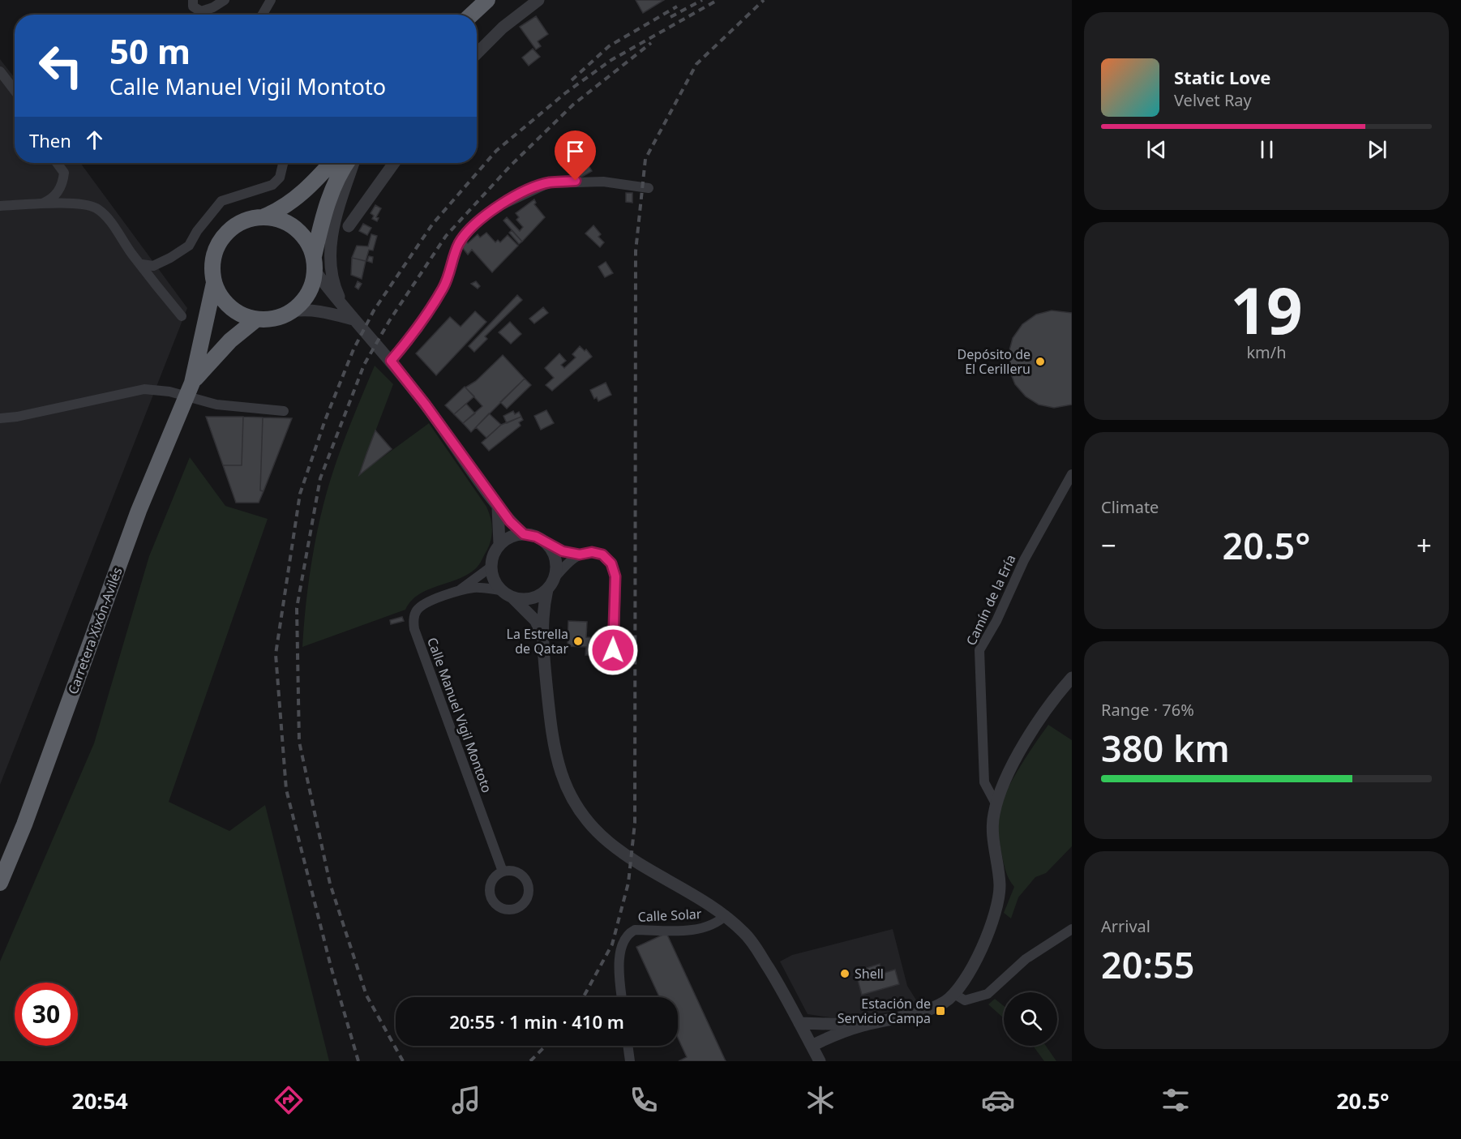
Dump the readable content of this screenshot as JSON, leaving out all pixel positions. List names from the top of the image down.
{
  "streets": {
    "highway": ["Carretera Xixón-Avilés"],
    "street": ["Camín de la Ería", "Calle Manuel Vigil Montoto", "Calle Solar"]
  },
  "places": {
    "other": ["Depósito de El Cerilleru", "La Estrella de Qatar", "Shell"],
    "transit": ["Estación de Servicio Campa"]
  },
  "page": {
    "turn": ["50 m", "Calle Manuel Vigil Montoto"],
    "song": ["Static Love", "Velvet Ray"],
    "then": "Then",
    "tile": [
      ["19", "km/h"],
      "Climate",
      ["Range · 76%", "380 km"],
      ["Arrival", "20:55"]
    ],
    "heat": ["−", "20.5°", "+"],
    "limit": "30",
    "trip": "20:55 · 1 min · 410 m",
    "tabs": ["20:54", "20.5°"]
  }
}
